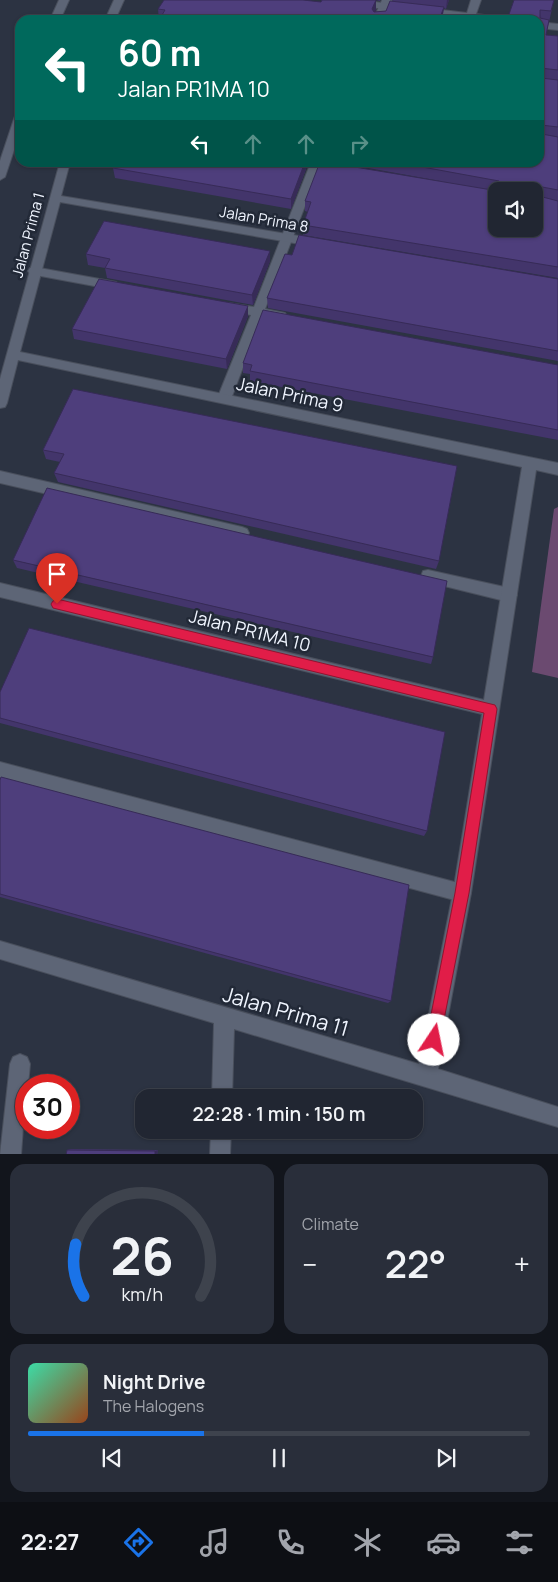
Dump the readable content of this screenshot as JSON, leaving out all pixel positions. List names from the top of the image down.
{
  "streets": {
    "street": [
      "Jalan Prima 8",
      "Jalan Prima 1",
      "Jalan Prima 9",
      "Jalan PR1MA 10",
      "Jalan Prima 11"
    ]
  },
  "crossings": [
    ["Jalan Prima 8", "Jalan Prima 1"],
    ["Jalan Prima 1", "Jalan Prima 9"]
  ],
  "page": {
    "turn": ["60 m", "Jalan PR1MA 10"],
    "limit": "30",
    "trip": "22:28 · 1 min · 150 m",
    "tile": "Climate",
    "heat": ["−", "22°", "+"],
    "song": ["Night Drive", "The Halogens"],
    "tabs": "22:27",
    "gauge": ["26", "km/h"]
  }
}
